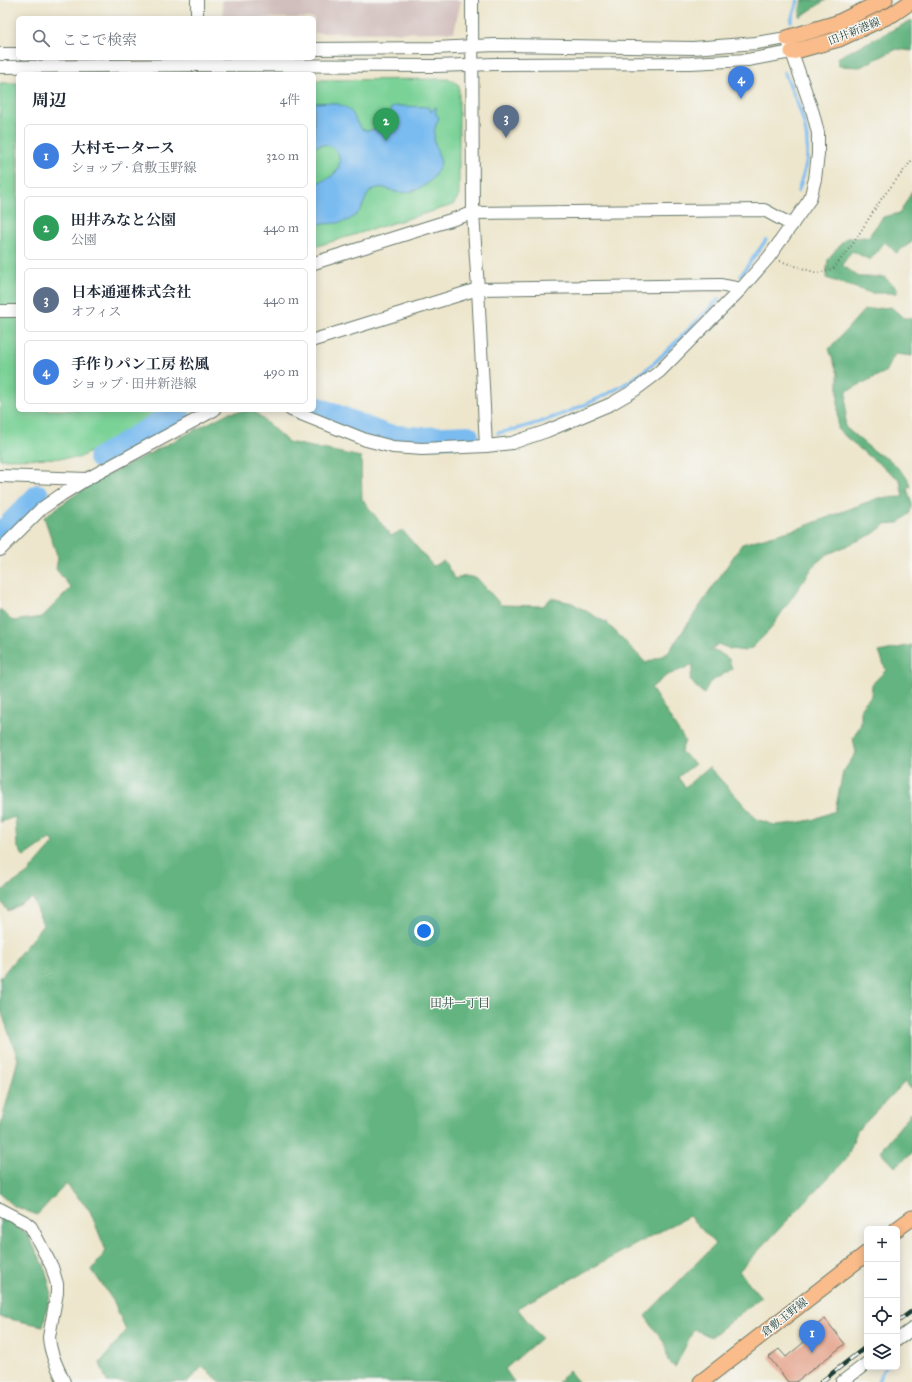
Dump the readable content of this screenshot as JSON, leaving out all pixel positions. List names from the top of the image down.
{
  "streets": {
    "main road": ["田井新港線", "倉敷玉野線"]
  },
  "districts": ["田井一丁目"],
  "page": {
    "search": "ここで検索",
    "pins": [
      "4",
      "3",
      "2",
      "1"
    ],
    "heading": ["周辺", "4件"],
    "list": [
      {
        "mark": "1",
        "name": "大村モータース",
        "note": "ショップ · 倉敷玉野線",
        "value": "320 m"
      },
      {
        "mark": "2",
        "name": "田井みなと公園",
        "note": "公園",
        "value": "440 m"
      },
      {
        "mark": "3",
        "name": "日本通運株式会社",
        "note": "オフィス",
        "value": "440 m"
      },
      {
        "mark": "4",
        "name": "手作りパン工房 松風",
        "note": "ショップ · 田井新港線",
        "value": "490 m"
      }
    ],
    "map_buttons": ["+", "−"]
  }
}
